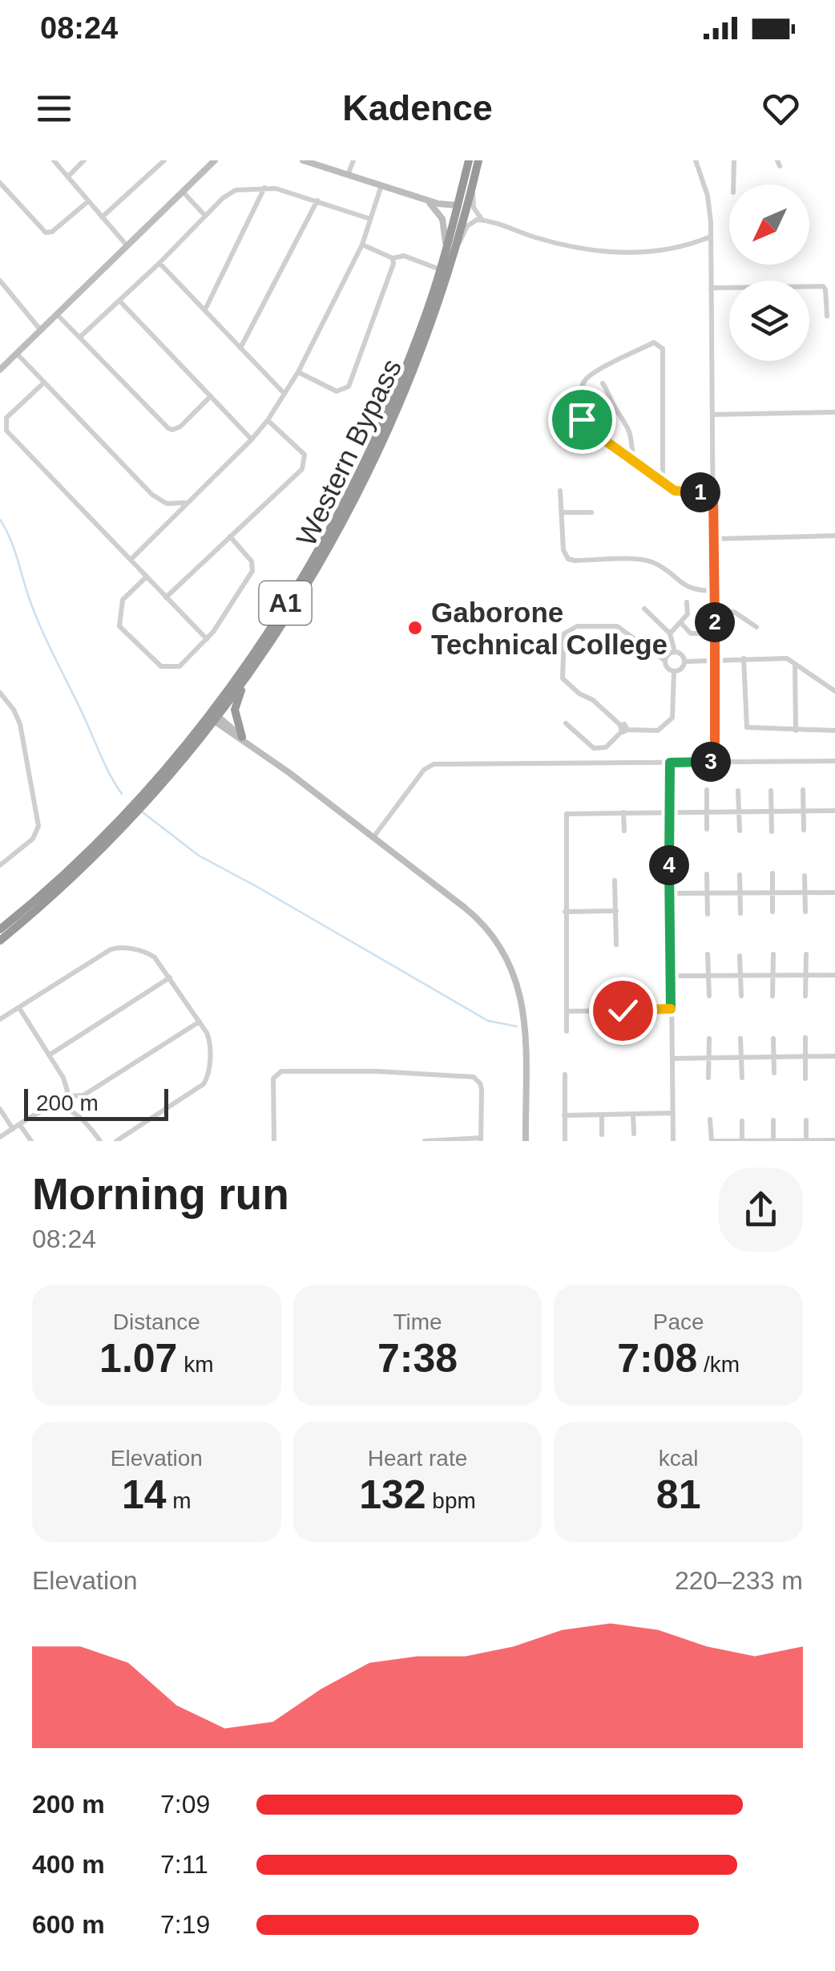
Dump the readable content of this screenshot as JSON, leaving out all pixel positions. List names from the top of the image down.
{
  "streets": {
    "highway": ["Western Bypass", "A1"]
  },
  "places": ["Gaborone Technical College"],
  "scale_bar": "200 m",
  "north": "bottom left",
  "page": {
    "status": "08:24",
    "header": "Kadence",
    "pins": [
      "1",
      "2",
      "3",
      "4"
    ],
    "scale": "200 m",
    "heading": ["Morning run", "08:24"],
    "stats": [
      ["Distance", "1.07 km"],
      ["Time", "7:38"],
      ["Pace", "7:08 /km"],
      ["Elevation", "14 m"],
      ["Heart rate", "132 bpm"],
      ["kcal", "81"]
    ],
    "chart": ["Elevation", "220–233 m"],
    "list": [
      {
        "name": "200 m",
        "note": "7:09"
      },
      {
        "name": "400 m",
        "note": "7:11"
      },
      {
        "name": "600 m",
        "note": "7:19"
      }
    ]
  }
}
